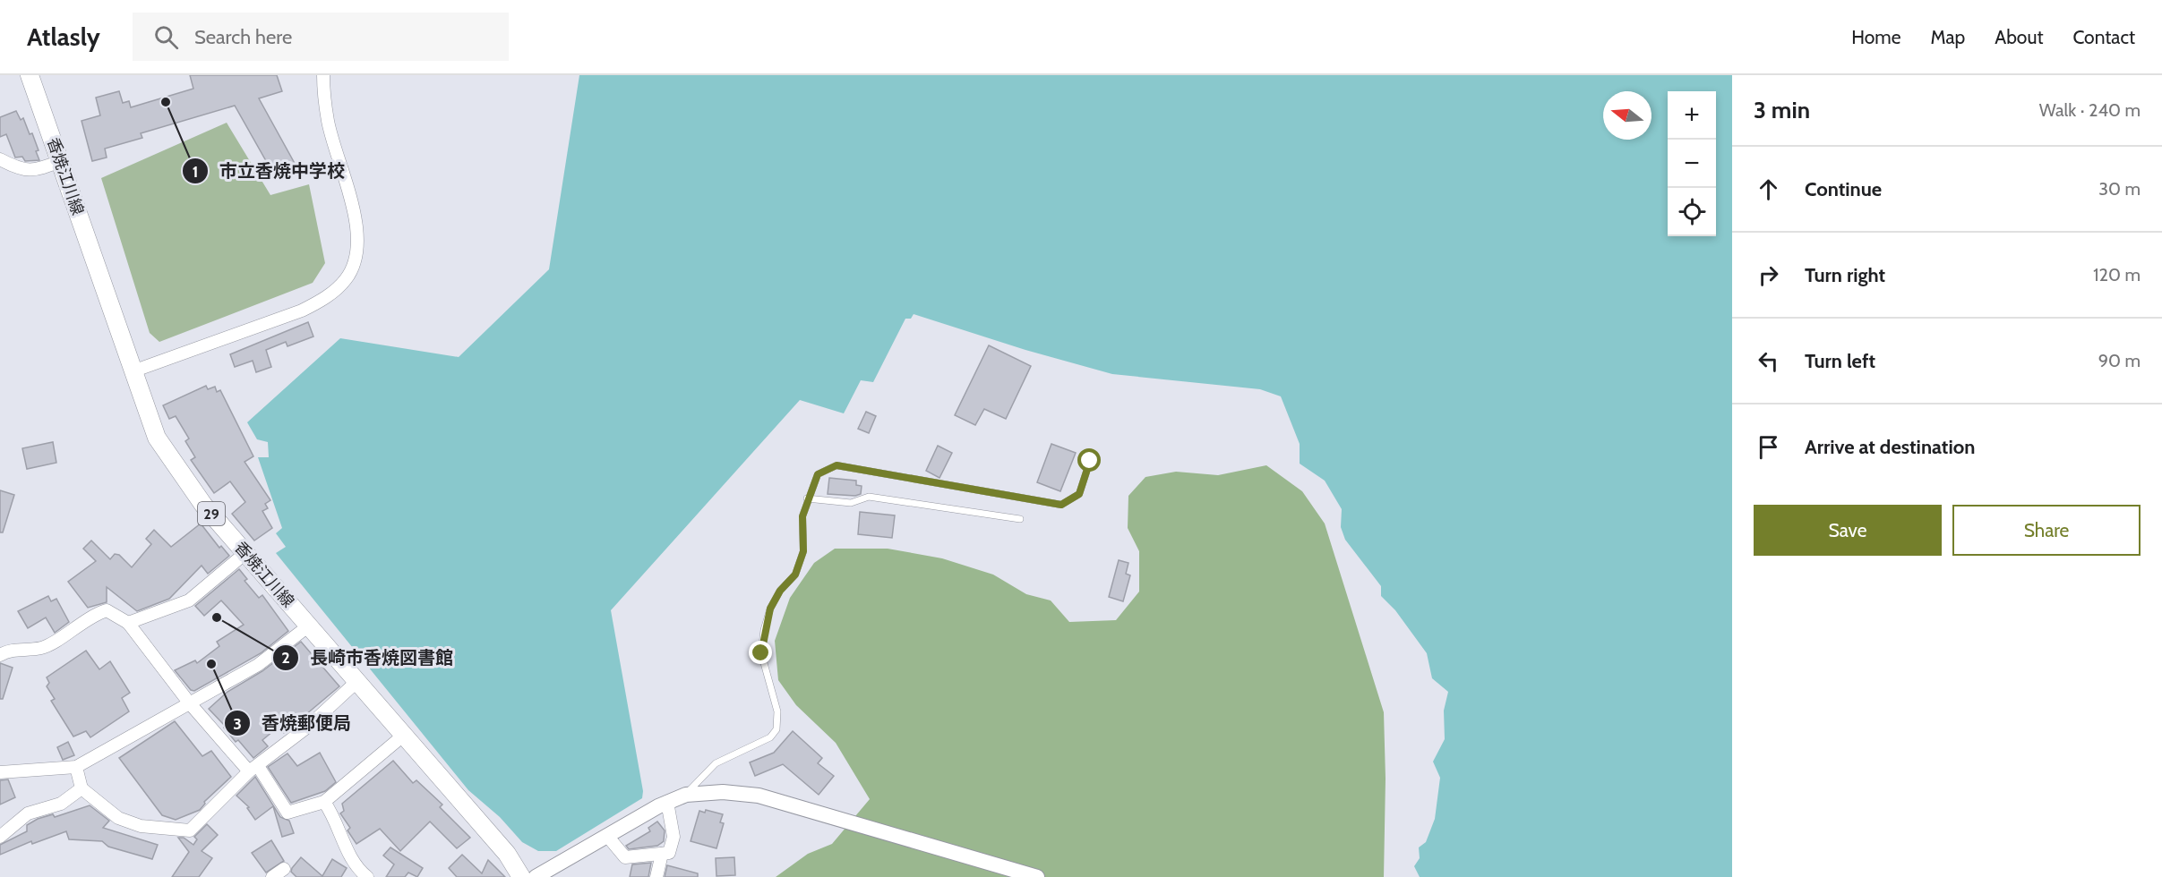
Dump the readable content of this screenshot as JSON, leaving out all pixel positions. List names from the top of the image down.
{
  "streets": {
    "main road": ["香焼江川線", "29"]
  },
  "places": ["市立香焼中学校", "長崎市香焼図書館", "香焼郵便局"],
  "north": "left",
  "page": {
    "header": "Atlasly",
    "search": "Search here",
    "nav": [
      "Home",
      "Map",
      "About",
      "Contact"
    ],
    "heading": ["3 min", "Walk · 240 m"],
    "map_buttons": ["+", "−"],
    "list": [
      ["Continue", "30 m"],
      ["Turn right", "120 m"],
      ["Turn left", "90 m"],
      "Arrive at destination"
    ],
    "buttons": ["Save", "Share"]
  }
}
